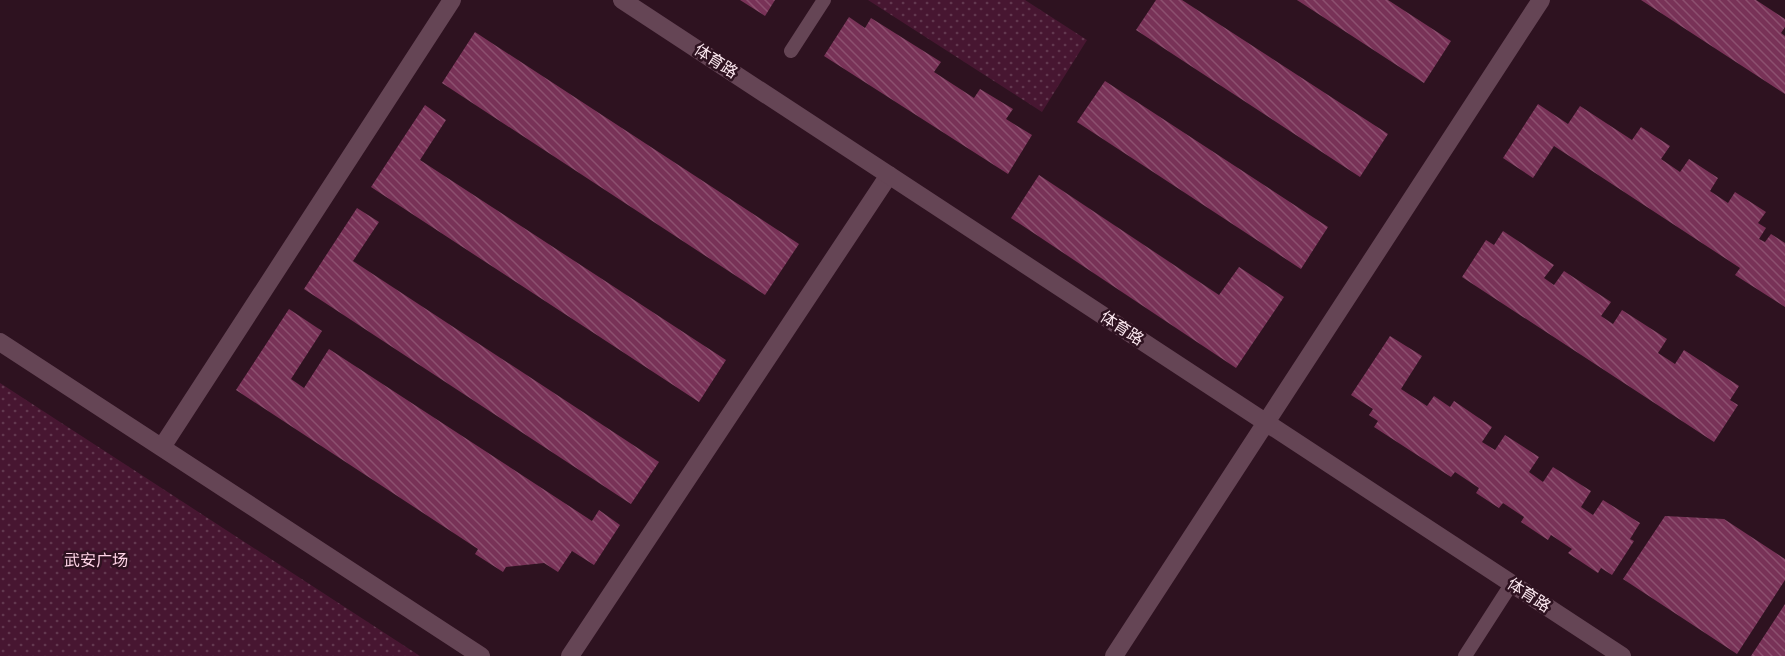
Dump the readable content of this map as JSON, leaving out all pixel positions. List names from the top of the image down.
{
  "streets": {
    "street": ["体育路"]
  },
  "parks": ["武安广场"]
}
